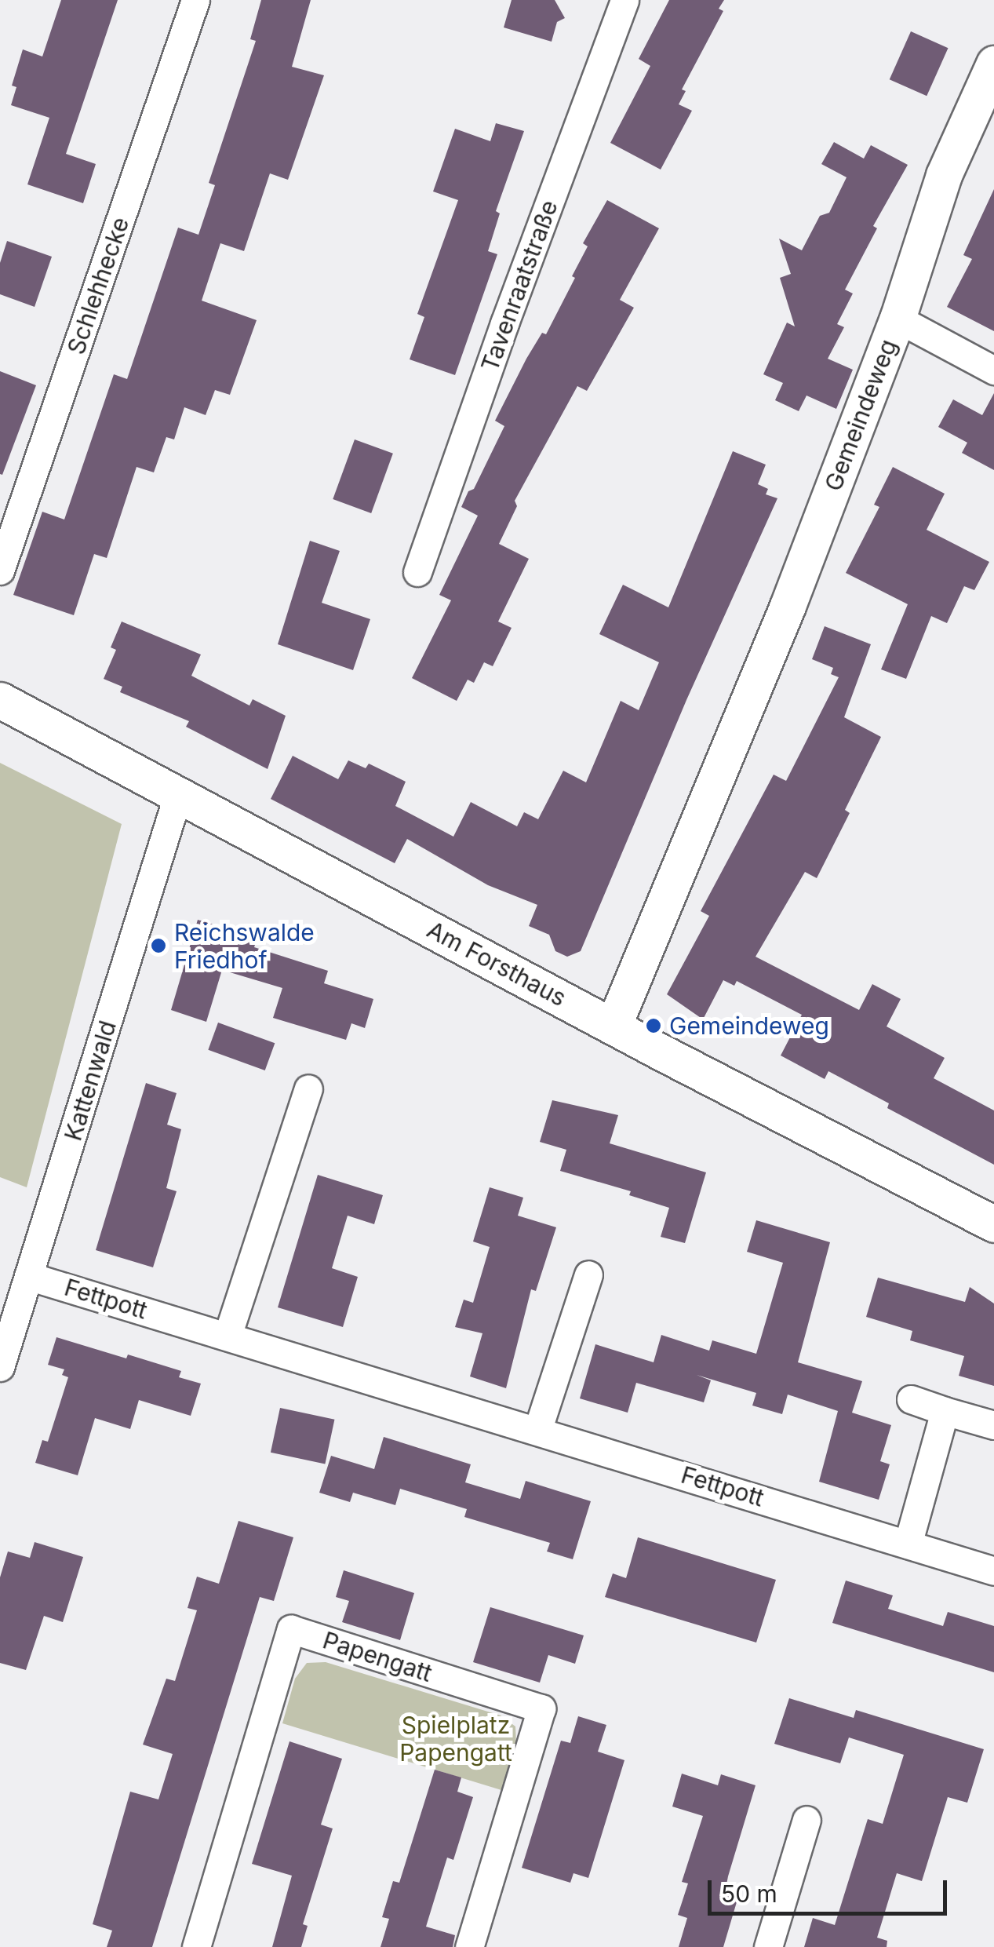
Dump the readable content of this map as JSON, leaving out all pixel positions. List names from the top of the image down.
{
  "streets": {
    "street": [
      "Schlehhecke",
      "Tavenraatstraße",
      "Gemeindeweg",
      "Am Forsthaus",
      "Kattenwald",
      "Fettpott",
      "Papengatt"
    ]
  },
  "crossings": [
    ["Gemeindeweg", "Am Forsthaus"],
    ["Am Forsthaus", "Kattenwald"],
    ["Kattenwald", "Fettpott"]
  ],
  "parks": ["Spielplatz Papengatt"],
  "places": ["Reichswalde Friedhof", "Gemeindeweg"],
  "scale_bar": "50 m"
}
